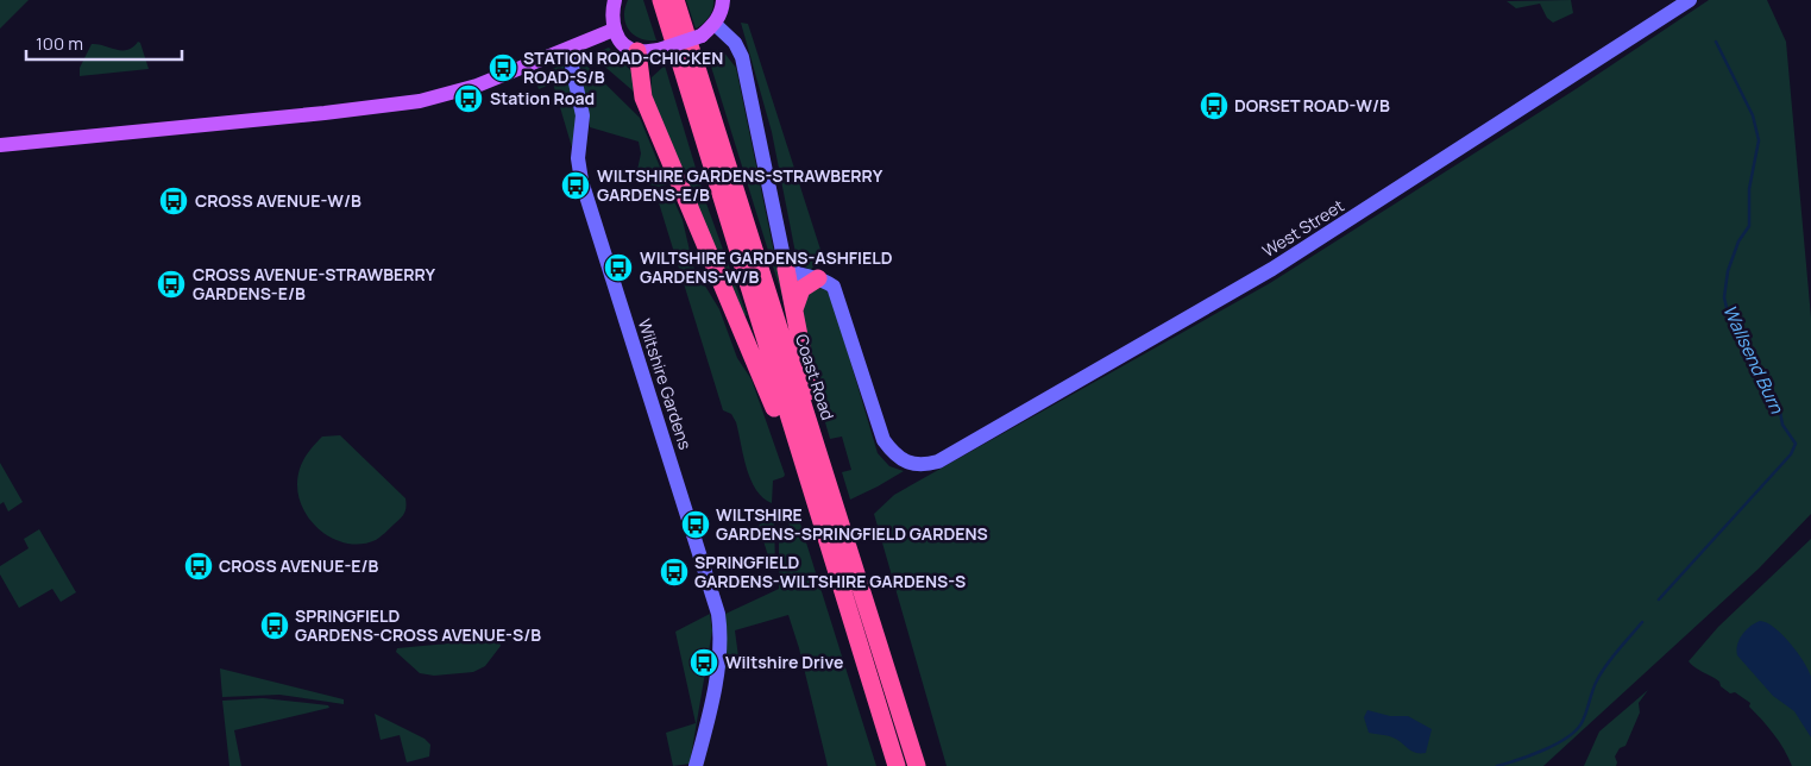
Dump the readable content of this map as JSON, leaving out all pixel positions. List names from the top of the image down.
{
  "streets": {
    "highway": ["Coast Road"],
    "street": ["West Street", "Wiltshire Gardens"]
  },
  "water": ["Wallsend Burn"],
  "places": {
    "bus stop": [
      "STATION ROAD-CHICKEN ROAD-S/B",
      "Station Road",
      "DORSET ROAD-W/B",
      "WILTSHIRE GARDENS-STRAWBERRY GARDENS-E/B",
      "CROSS AVENUE-W/B",
      "WILTSHIRE GARDENS-ASHFIELD GARDENS-W/B",
      "CROSS AVENUE-STRAWBERRY GARDENS-E/B",
      "WILTSHIRE GARDENS-SPRINGFIELD GARDENS",
      "CROSS AVENUE-E/B",
      "SPRINGFIELD GARDENS-WILTSHIRE GARDENS-S",
      "SPRINGFIELD GARDENS-CROSS AVENUE-S/B",
      "Wiltshire Drive"
    ]
  },
  "scale_bar": "100 m"
}
